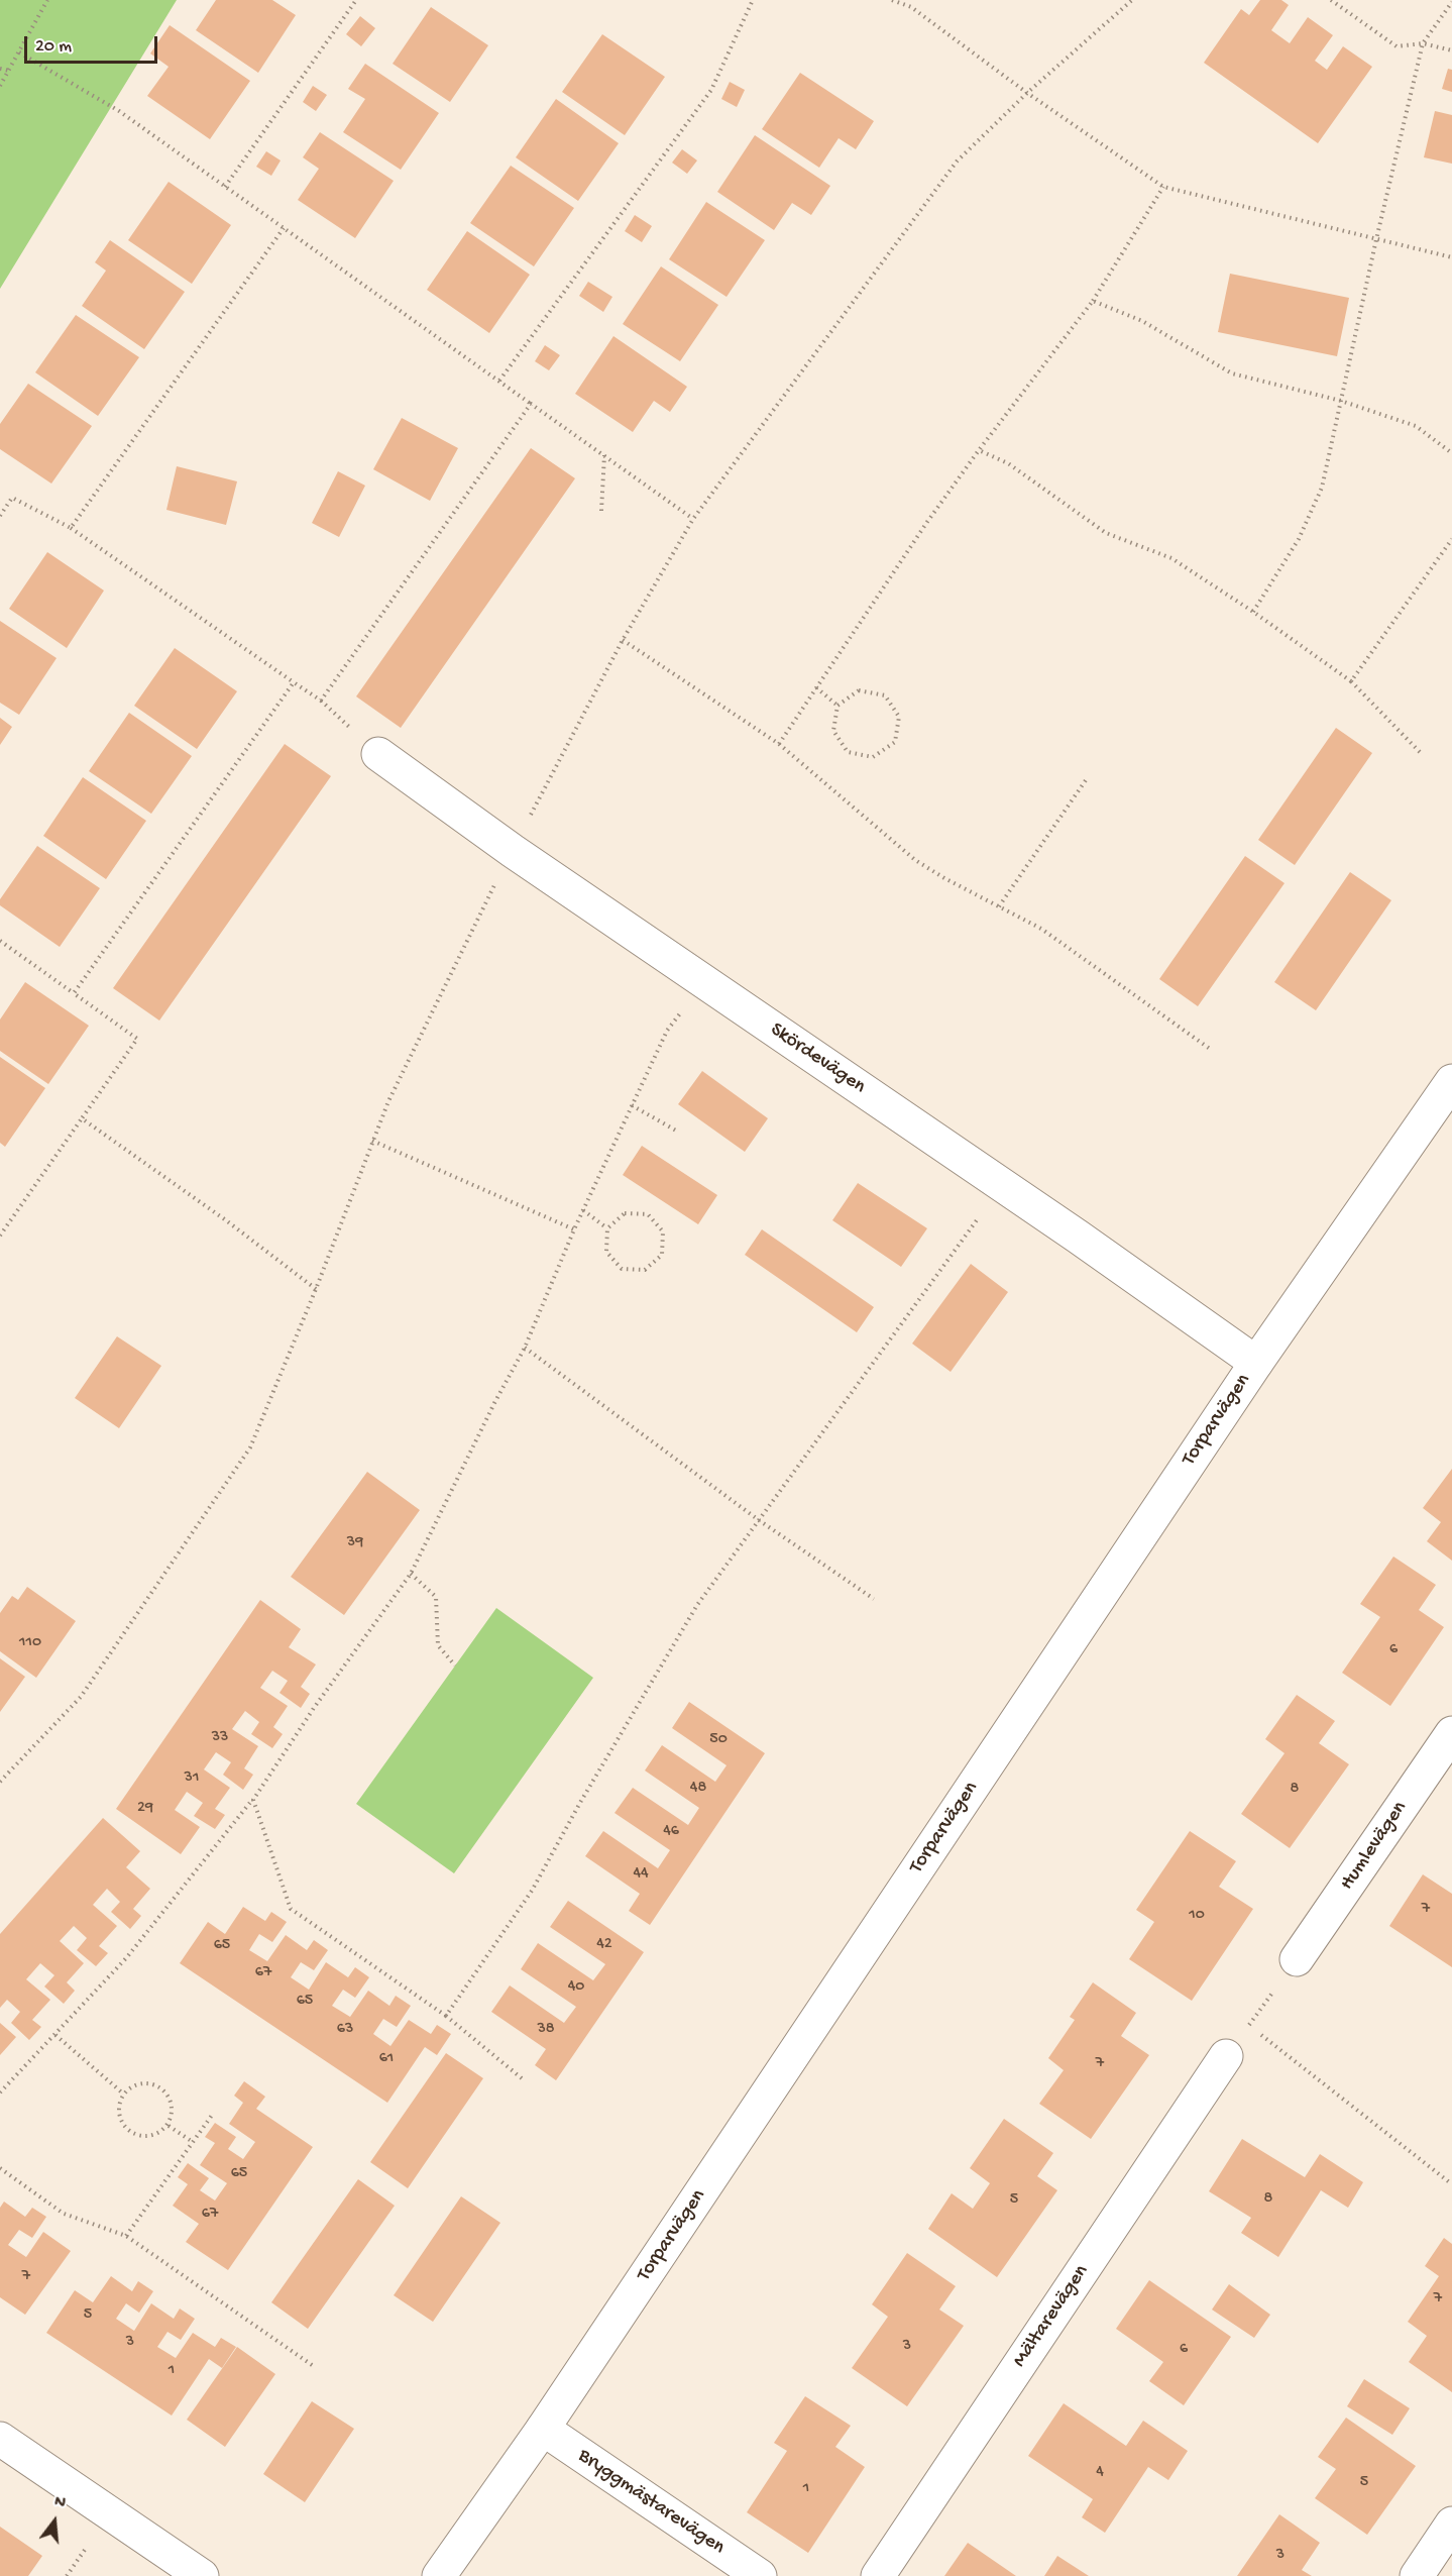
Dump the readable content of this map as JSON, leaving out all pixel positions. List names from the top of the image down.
{
  "streets": {
    "street": [
      "Skördevägen",
      "Torparvägen",
      "Humlevägen",
      "Mältarevägen",
      "Bryggmästarevägen"
    ]
  },
  "crossings": [
    ["Skördevägen", "Torparvägen"],
    ["Torparvägen", "Bryggmästarevägen"]
  ],
  "house_numbers": [
    "39",
    "110",
    "6",
    "33",
    "50",
    "31",
    "48",
    "8",
    "29",
    "46",
    "44",
    "7",
    "10",
    "42",
    "65",
    "67",
    "40",
    "65",
    "63",
    "38",
    "61",
    "7",
    "65",
    "8",
    "5",
    "67",
    "7",
    "7",
    "5",
    "3",
    "3",
    "6",
    "1",
    "4",
    "5",
    "1",
    "3"
  ],
  "scale_bar": "20 m",
  "north": "top"
}
